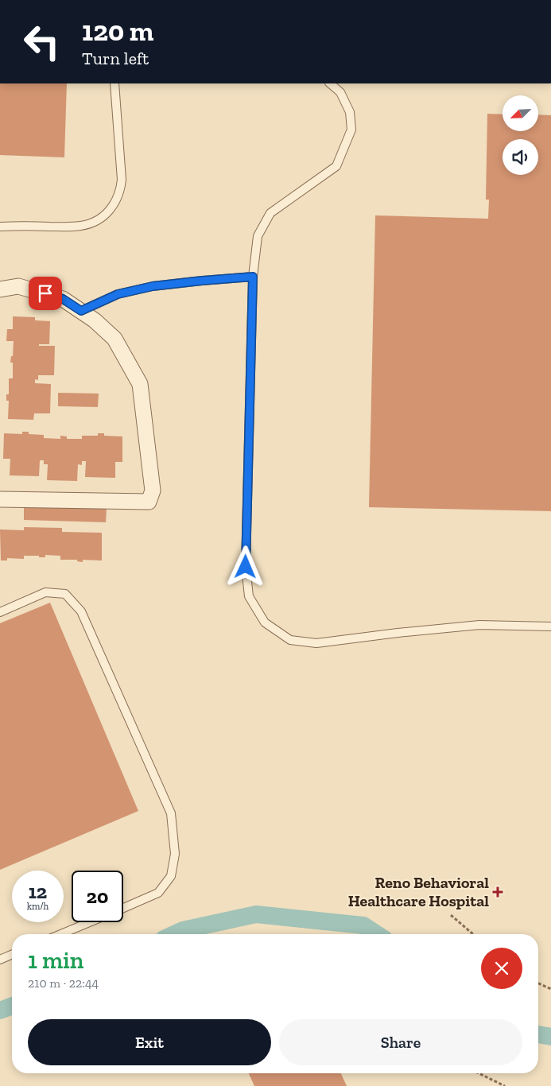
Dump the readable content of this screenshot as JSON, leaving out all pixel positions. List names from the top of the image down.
{
  "places": {
    "health": ["Reno Behavioral Healthcare Hospital"]
  },
  "north": "bottom left",
  "page": {
    "turn": ["120 m", "Turn left"],
    "speed": "12 km/h",
    "limit": "20",
    "heading": ["1 min", "210 m · 22:44"],
    "buttons": ["Exit", "Share"]
  }
}
